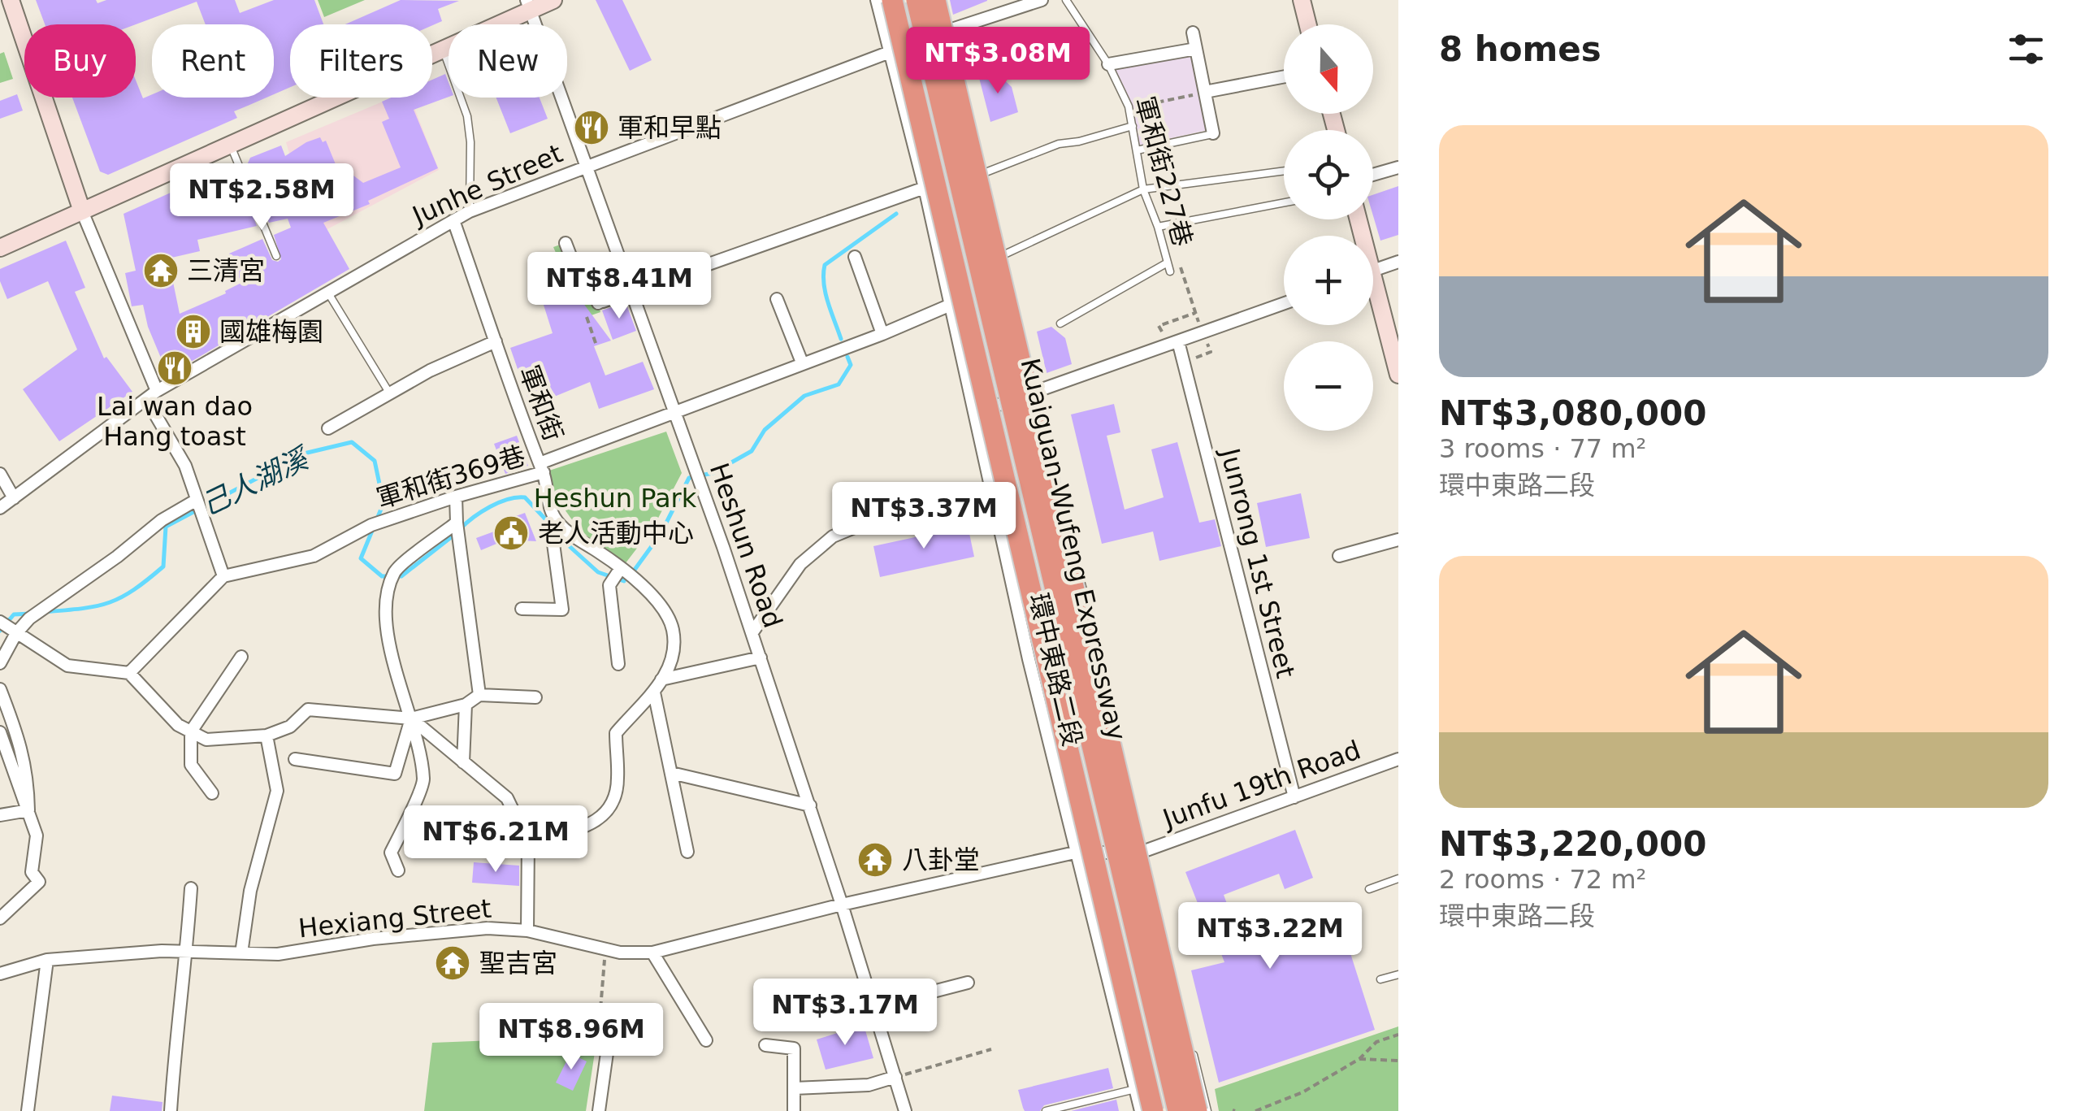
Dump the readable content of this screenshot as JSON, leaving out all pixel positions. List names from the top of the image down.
{
  "streets": {
    "highway": ["Kuaiguan-Wufeng Expressway"],
    "street": [
      "Junhe Street",
      "軍和街",
      "軍和街369巷",
      "Heshun Road",
      "Junrong 1st Street",
      "環中東路二段",
      "Junfu 19th Road",
      "Hexiang Street"
    ],
    "lane": ["軍和街227巷"]
  },
  "crossings": [
    ["Junhe Street", "軍和街"],
    ["Junhe Street", "Heshun Road"],
    ["Junhe Street", "環中東路二段"],
    ["軍和街", "軍和街369巷"],
    ["軍和街369巷", "Heshun Road"],
    ["軍和街369巷", "環中東路二段"],
    ["Heshun Road", "Hexiang Street"],
    ["Junrong 1st Street", "Junfu 19th Road"],
    ["環中東路二段", "Junfu 19th Road"],
    ["環中東路二段", "Hexiang Street"],
    ["Junfu 19th Road", "Hexiang Street"]
  ],
  "water": ["己人湖溪"],
  "parks": ["Heshun Park"],
  "places": {
    "restaurant": ["軍和早點", "Lai wan dao Hang toast"],
    "temple": ["三清宮", "八卦堂", "聖吉宮"],
    "building": ["國雄梅園"],
    "public building": ["老人活動中心"]
  },
  "north": "bottom",
  "page": {
    "heading": "8 homes",
    "map_buttons": ["+", "−"],
    "chip": [
      "Buy",
      "Rent",
      "Filters",
      "New"
    ],
    "price": [
      "NT$3.08M",
      "NT$2.58M",
      "NT$8.41M",
      "NT$3.37M",
      "NT$6.21M",
      "NT$3.22M",
      "NT$3.17M",
      "NT$8.96M"
    ],
    "list": [
      {
        "name": "NT$3,080,000",
        "note": "3 rooms · 77 m² · 環中東路二段"
      },
      {
        "name": "NT$3,220,000",
        "note": "2 rooms · 72 m² · 環中東路二段"
      }
    ]
  }
}
